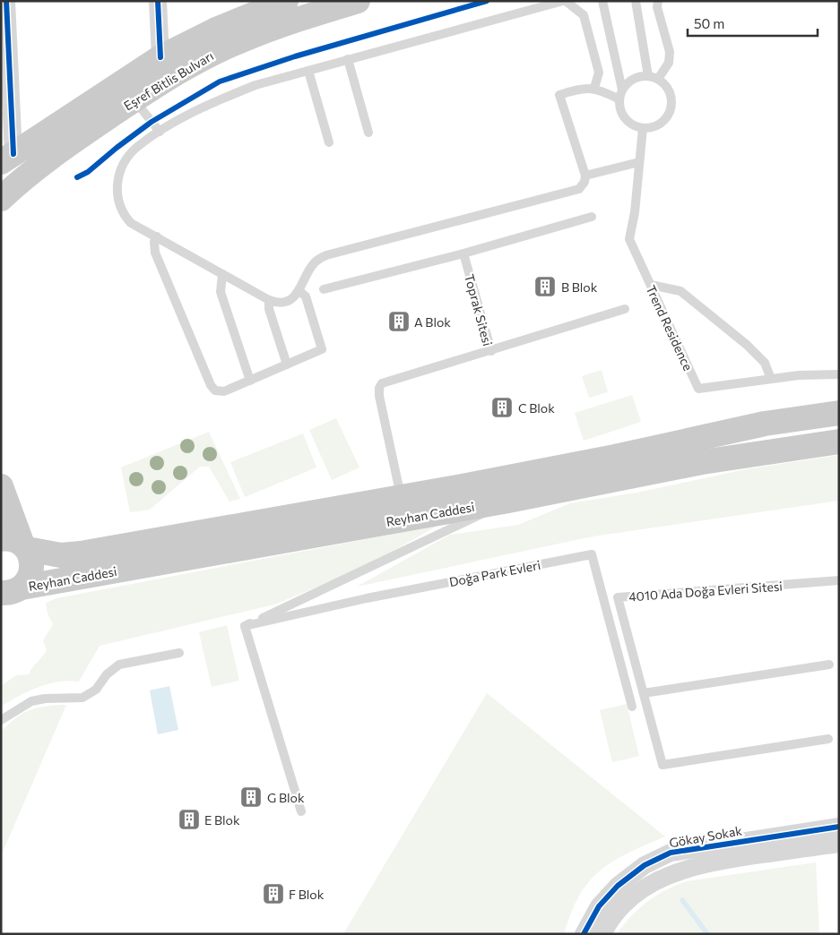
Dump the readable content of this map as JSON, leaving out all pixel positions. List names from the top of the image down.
{
  "streets": {
    "main road": ["Eşref Bitlis Bulvarı", "Reyhan Caddesi"],
    "street": ["Gökay Sokak"],
    "lane": [
      "Toprak Sitesi",
      "Trend Residence",
      "Doğa Park Evleri",
      "4010 Ada Doğa Evleri Sitesi"
    ]
  },
  "crossings": [
    ["Toprak Sitesi", "Reyhan Caddesi"]
  ],
  "places": {
    "building": [
      "B Blok",
      "A Blok",
      "C Blok",
      "G Blok",
      "E Blok",
      "F Blok"
    ]
  },
  "scale_bar": "50 m"
}
